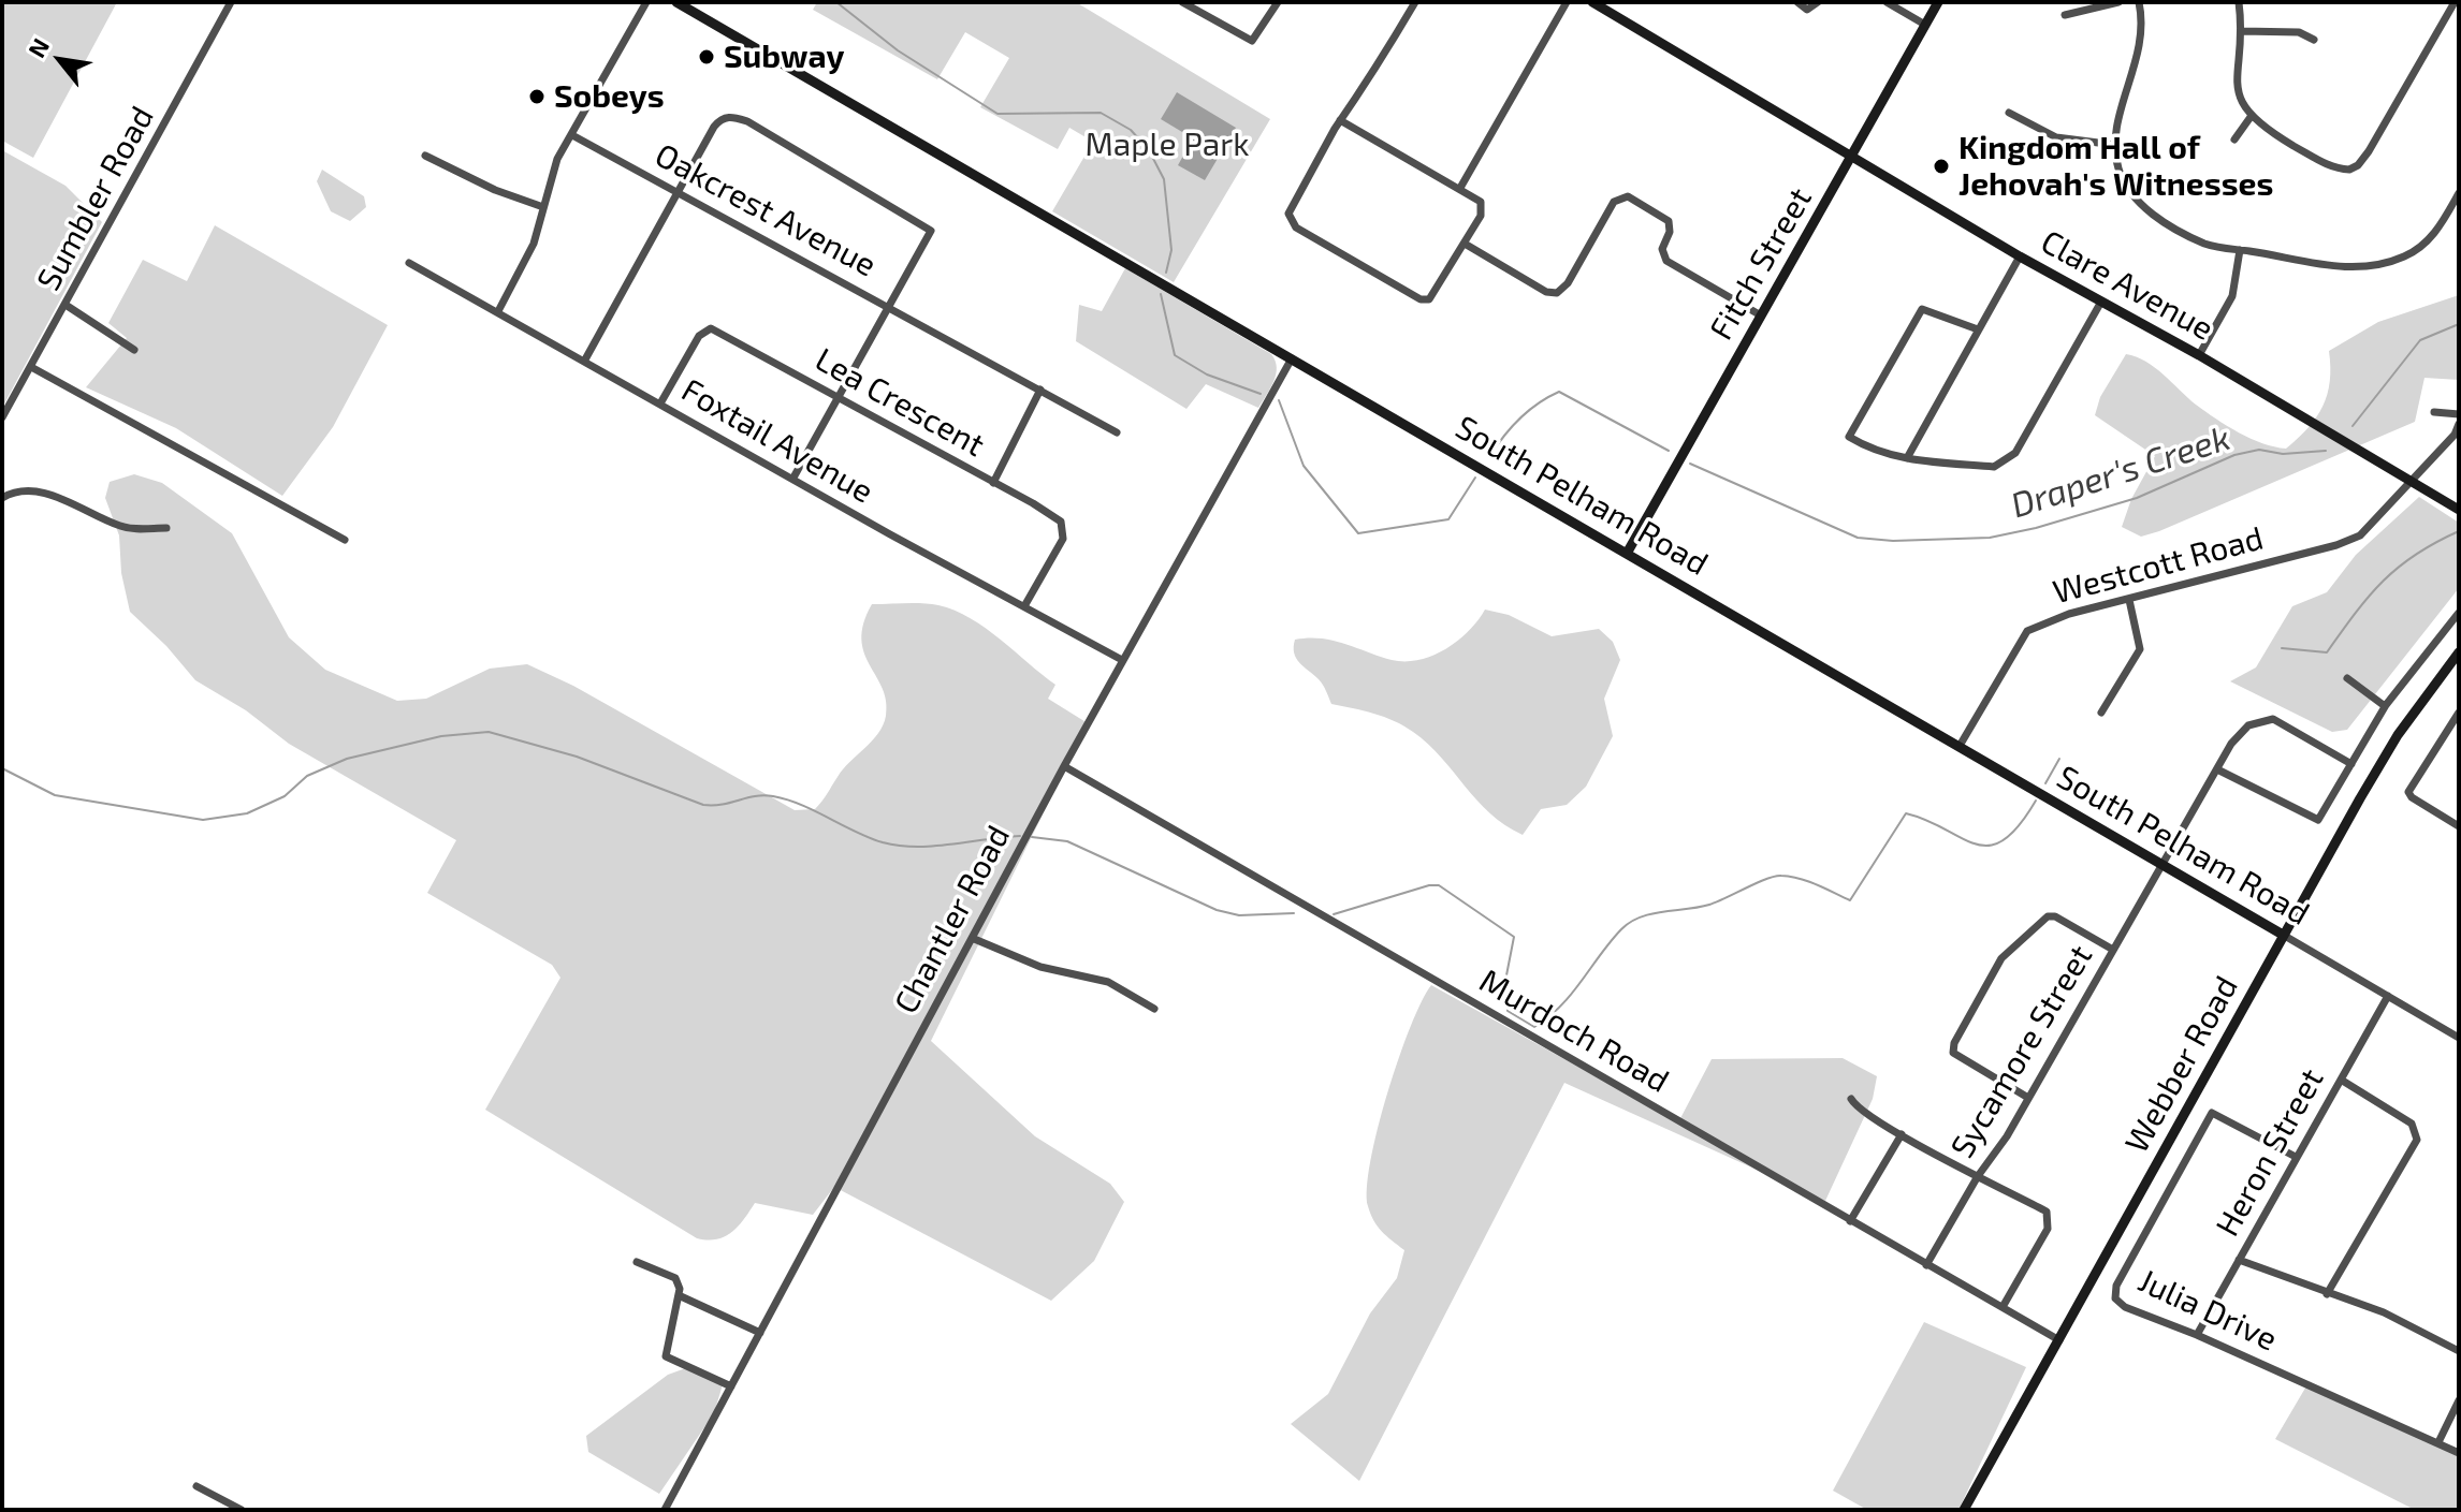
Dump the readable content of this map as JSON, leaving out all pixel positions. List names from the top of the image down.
{
  "streets": {
    "main road": [
      "Fitch Street",
      "Clare Avenue",
      "South Pelham Road",
      "Webber Road"
    ],
    "street": [
      "Sumbler Road",
      "Oakcrest Avenue",
      "Lea Crescent",
      "Foxtail Avenue",
      "Westcott Road",
      "Chantler Road",
      "Murdoch Road",
      "Sycamore Street",
      "Heron Street",
      "Julia Drive"
    ]
  },
  "crossings": [
    ["Fitch Street", "Clare Avenue"],
    ["Fitch Street", "South Pelham Road"],
    ["Clare Avenue", "Westcott Road"],
    ["Lea Crescent", "Foxtail Avenue"],
    ["Foxtail Avenue", "Chantler Road"],
    ["South Pelham Road", "Westcott Road"],
    ["South Pelham Road", "Chantler Road"],
    ["South Pelham Road", "Sycamore Street"],
    ["South Pelham Road", "Webber Road"],
    ["South Pelham Road", "Heron Street"],
    ["Chantler Road", "Murdoch Road"],
    ["Murdoch Road", "Sycamore Street"],
    ["Murdoch Road", "Webber Road"],
    ["Heron Street", "Julia Drive"]
  ],
  "water": ["Draper's Creek"],
  "parks": ["Maple Park"],
  "places": ["Subway", "Sobeys", "Kingdom Hall of Jehovah's Witnesses"],
  "north": "top left"
}
